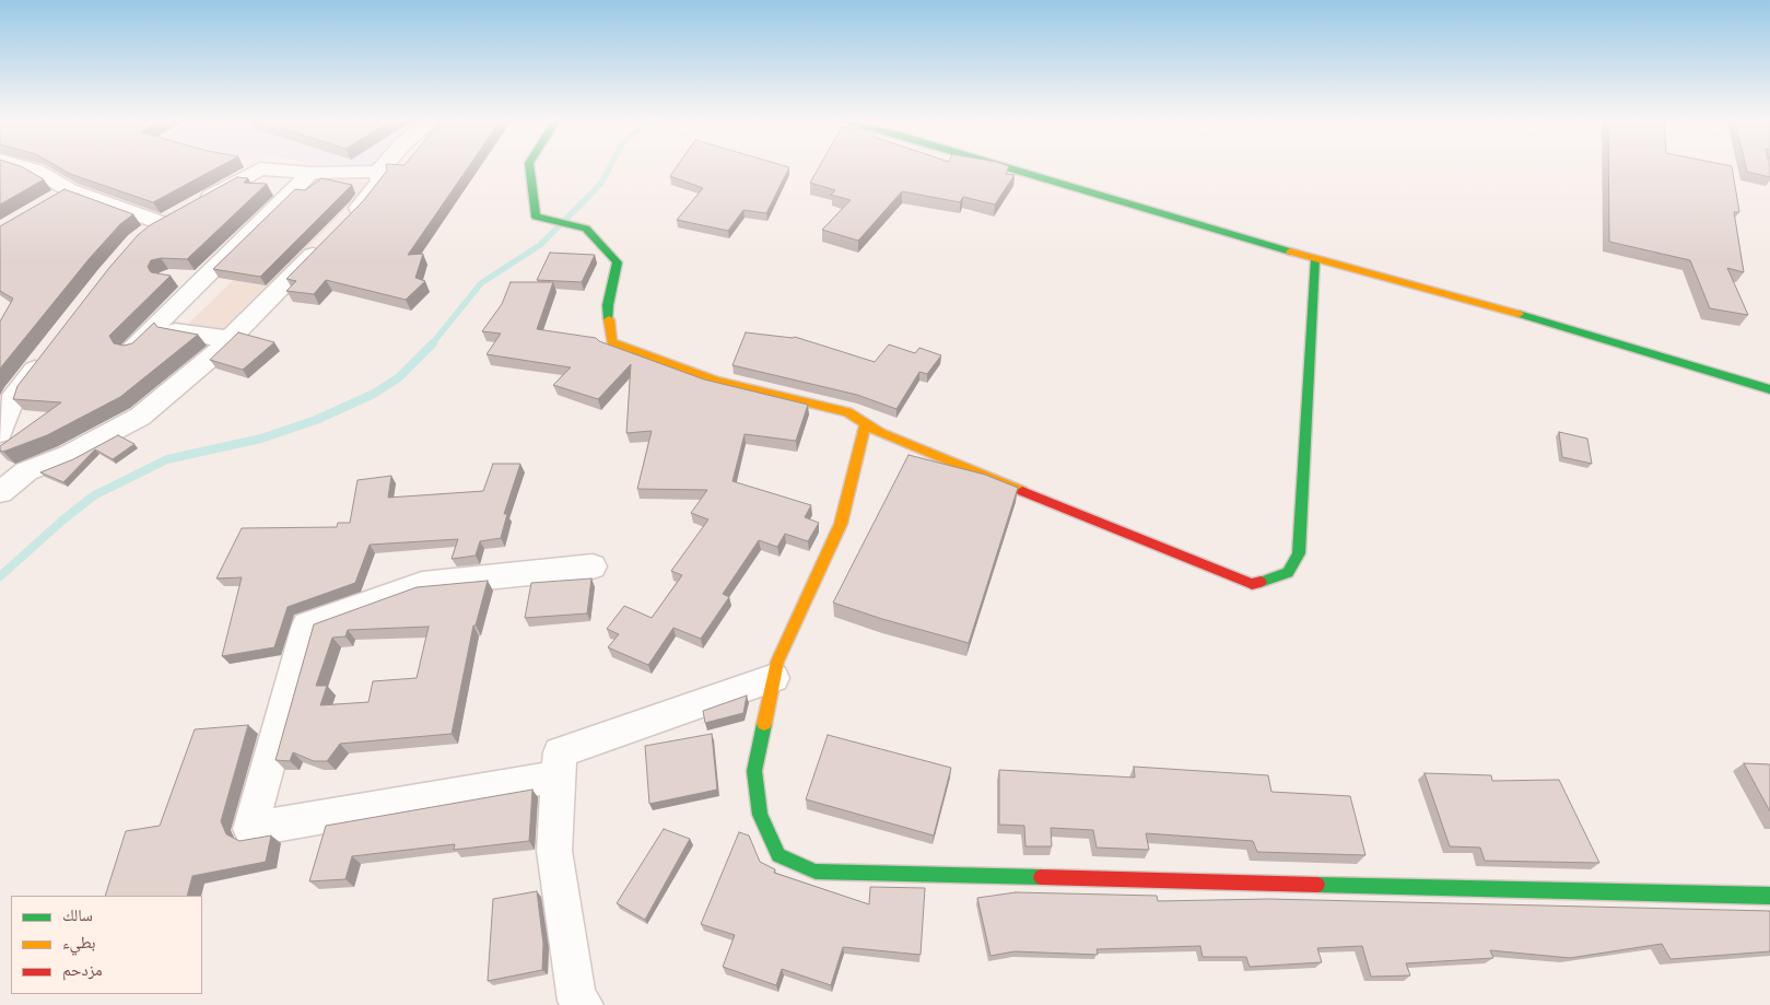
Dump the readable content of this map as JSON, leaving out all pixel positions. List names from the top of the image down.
{
  "legend": ["سالك", "بطيء", "مزدحم"]
}
